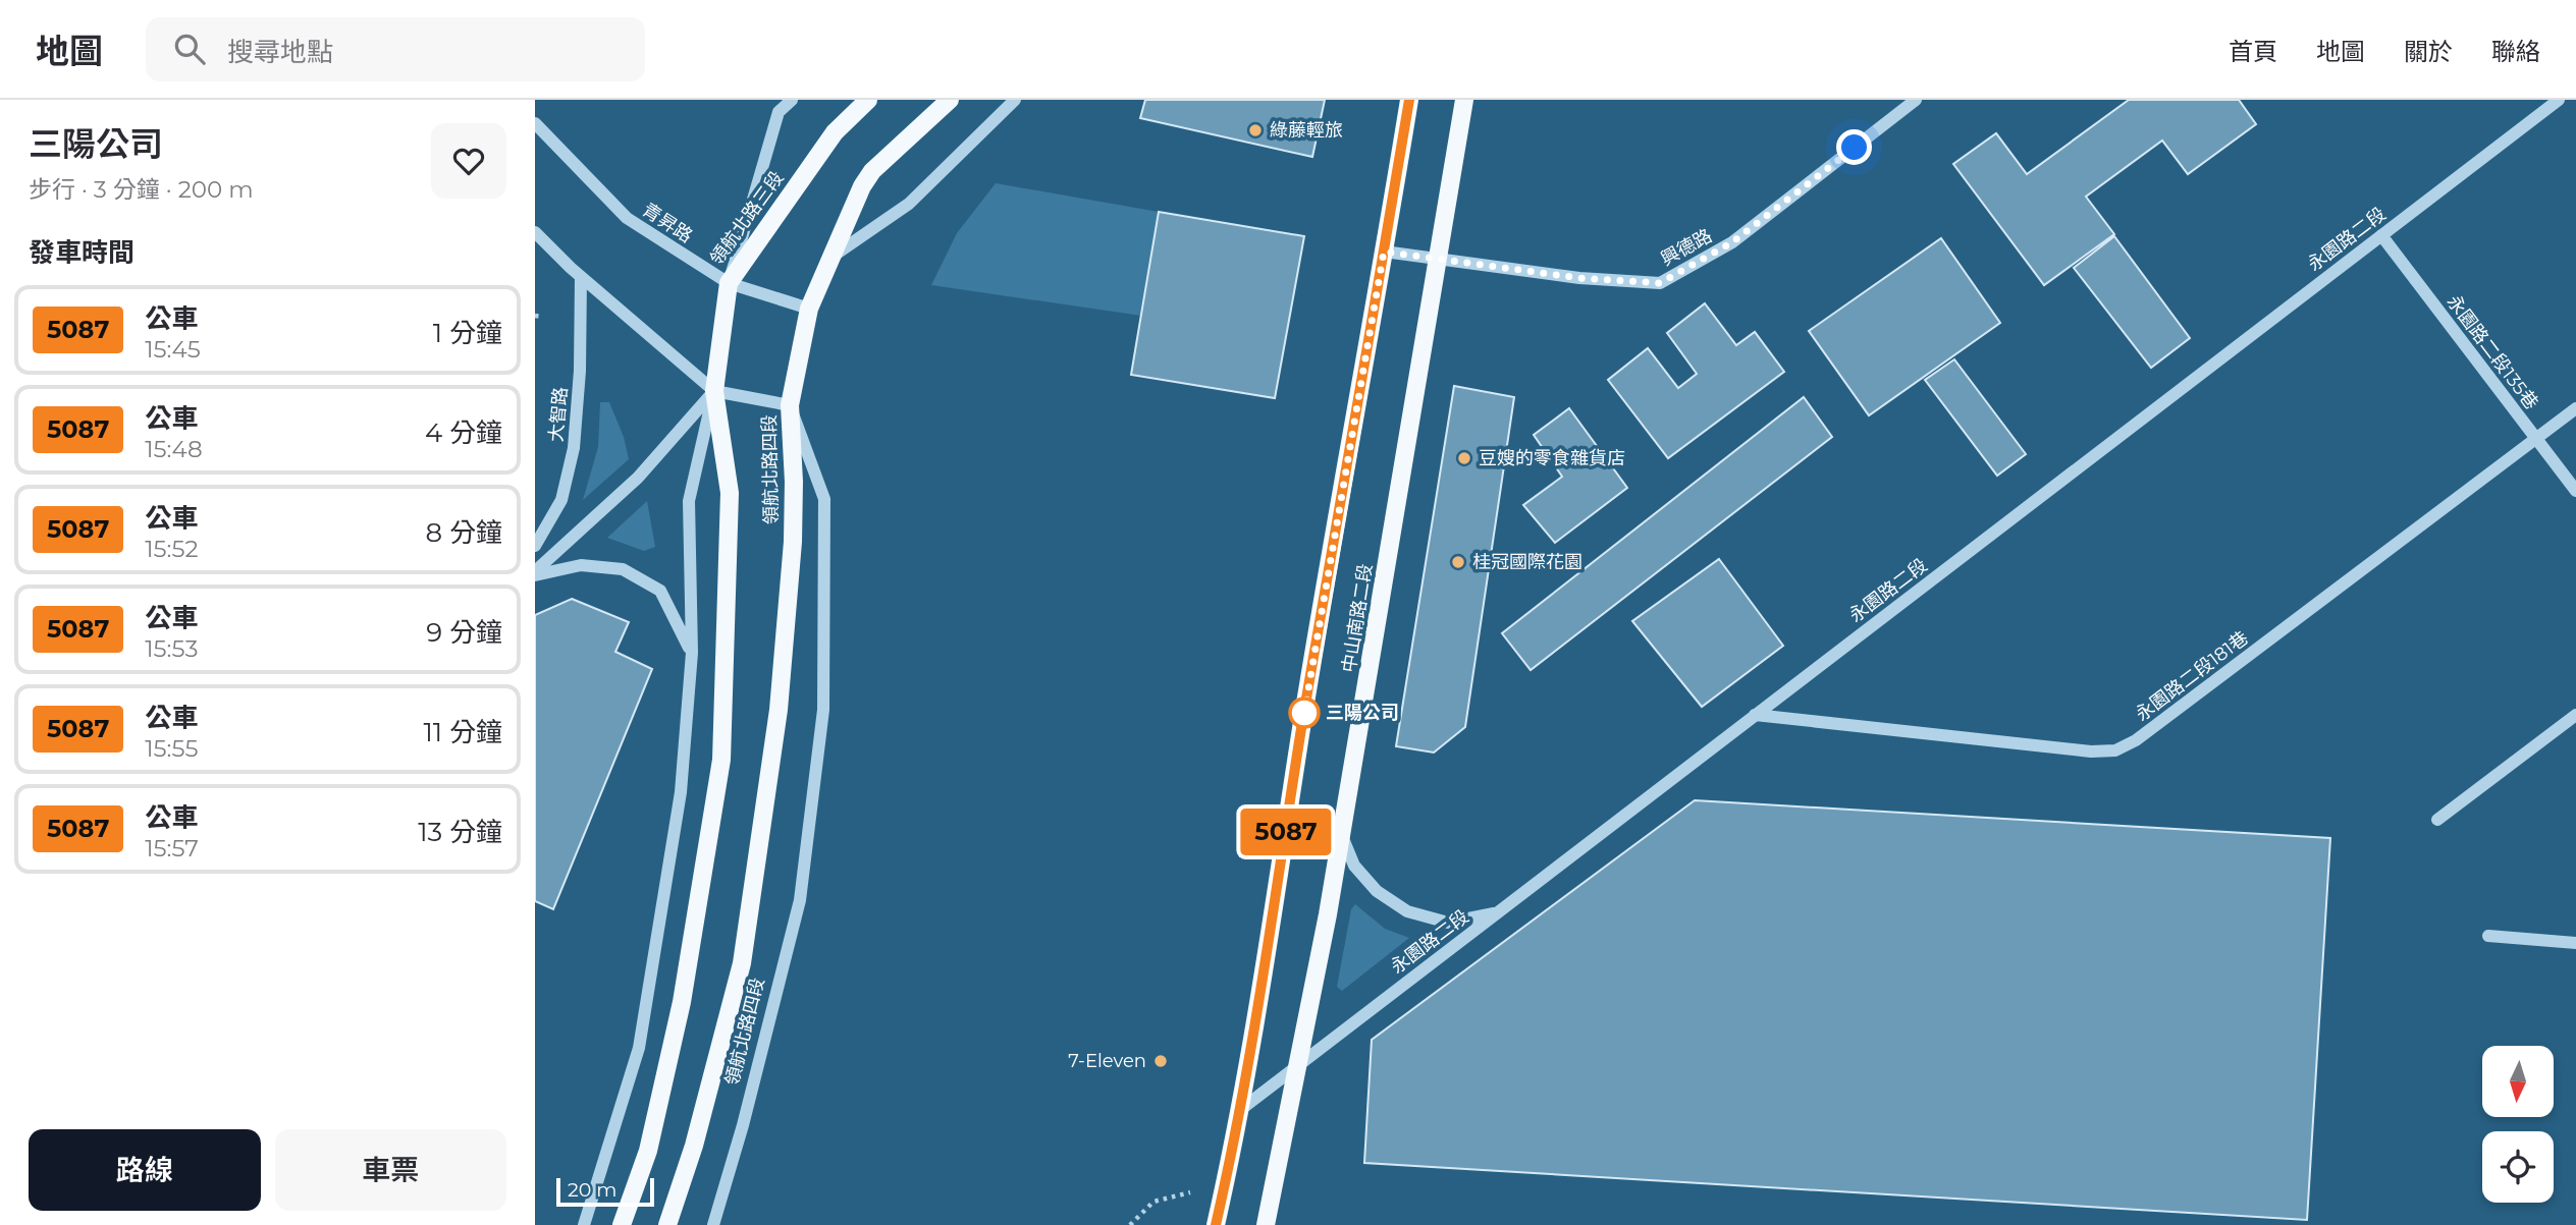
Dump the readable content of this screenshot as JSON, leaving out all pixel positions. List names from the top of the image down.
{
  "streets": {
    "main road": ["領航北路三段", "領航北路四段", "中山南路二段"],
    "street": [
      "青昇路",
      "永園路二段",
      "興德路",
      "永園路二段135巷",
      "大智路",
      "永園路二段181巷"
    ]
  },
  "crossings": [
    ["領航北路三段", "青昇路"],
    ["永園路二段", "永園路二段135巷"],
    ["永園路二段", "中山南路二段"],
    ["永園路二段", "永園路二段181巷"],
    ["興德路", "中山南路二段"],
    ["永園路二段135巷", "永園路二段181巷"]
  ],
  "places": [
    "綠藤輕旅",
    "豆嫂的零食雜貨店",
    "桂冠國際花園",
    "三陽公司",
    "7-Eleven"
  ],
  "lines": ["bus line 5087"],
  "scale_bar": "20 m",
  "north": "bottom",
  "page": {
    "header": "地圖",
    "search": "搜尋地點",
    "nav": [
      "首頁",
      "地圖",
      "關於",
      "聯絡"
    ],
    "heading": [
      ["三陽公司", "步行 · 3 分鐘 · 200 m"],
      "發車時間"
    ],
    "on_map": "5087",
    "list": [
      {
        "mark": "5087",
        "name": "公車",
        "note": "15:45",
        "value": "1 分鐘"
      },
      {
        "mark": "5087",
        "name": "公車",
        "note": "15:48",
        "value": "4 分鐘"
      },
      {
        "mark": "5087",
        "name": "公車",
        "note": "15:52",
        "value": "8 分鐘"
      },
      {
        "mark": "5087",
        "name": "公車",
        "note": "15:53",
        "value": "9 分鐘"
      },
      {
        "mark": "5087",
        "name": "公車",
        "note": "15:55",
        "value": "11 分鐘"
      },
      {
        "mark": "5087",
        "name": "公車",
        "note": "15:57",
        "value": "13 分鐘"
      }
    ],
    "buttons": ["路線", "車票"],
    "scale": "20 m"
  }
}
